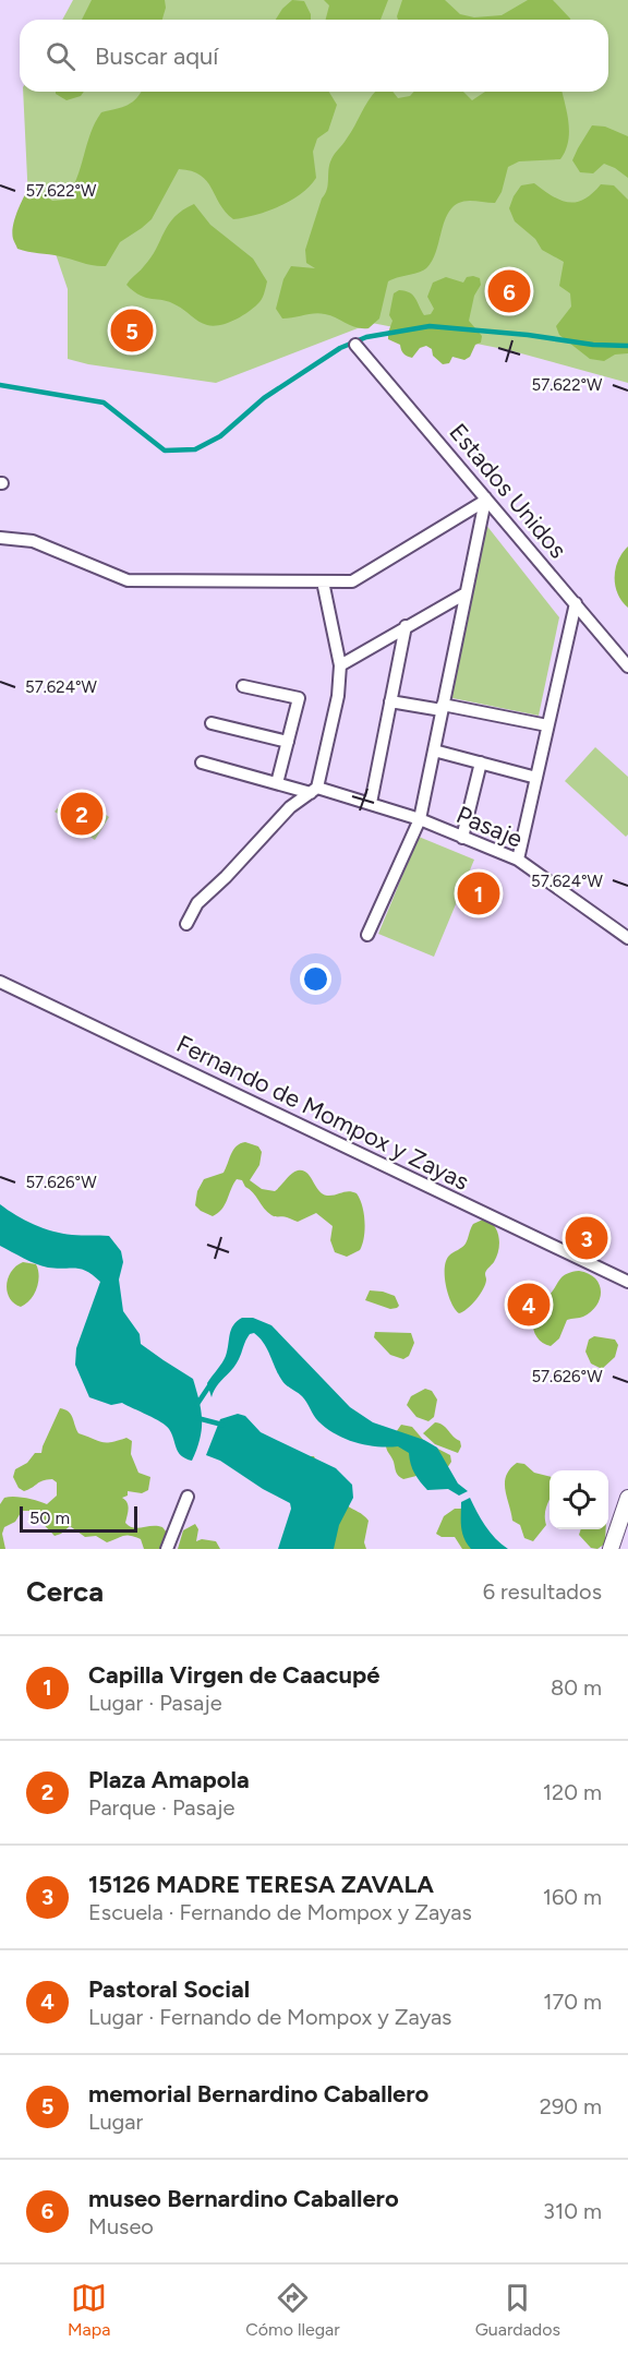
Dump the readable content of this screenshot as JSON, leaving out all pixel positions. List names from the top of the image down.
{
  "streets": {
    "street": ["Estados Unidos", "Pasaje", "Fernando de Mompox y Zayas"]
  },
  "scale_bar": "50 m",
  "page": {
    "search": "Buscar aquí",
    "pins": [
      "6",
      "5",
      "2",
      "1",
      "3",
      "4"
    ],
    "scale": "50 m",
    "heading": ["Cerca", "6 resultados"],
    "list": [
      {
        "mark": "1",
        "name": "Capilla Virgen de Caacupé",
        "note": "Lugar · Pasaje",
        "value": "80 m"
      },
      {
        "mark": "2",
        "name": "Plaza Amapola",
        "note": "Parque · Pasaje",
        "value": "120 m"
      },
      {
        "mark": "3",
        "name": "15126 MADRE TERESA ZAVALA",
        "note": "Escuela · Fernando de Mompox y Zayas",
        "value": "160 m"
      },
      {
        "mark": "4",
        "name": "Pastoral Social",
        "note": "Lugar · Fernando de Mompox y Zayas",
        "value": "170 m"
      },
      {
        "mark": "5",
        "name": "memorial Bernardino Caballero",
        "note": "Lugar",
        "value": "290 m"
      },
      {
        "mark": "6",
        "name": "museo Bernardino Caballero",
        "note": "Museo",
        "value": "310 m"
      }
    ],
    "nav": ["Mapa", "Cómo llegar", "Guardados"]
  },
  "coordinates": ["57.622°W", "57.624°W", "57.626°W"]
}
